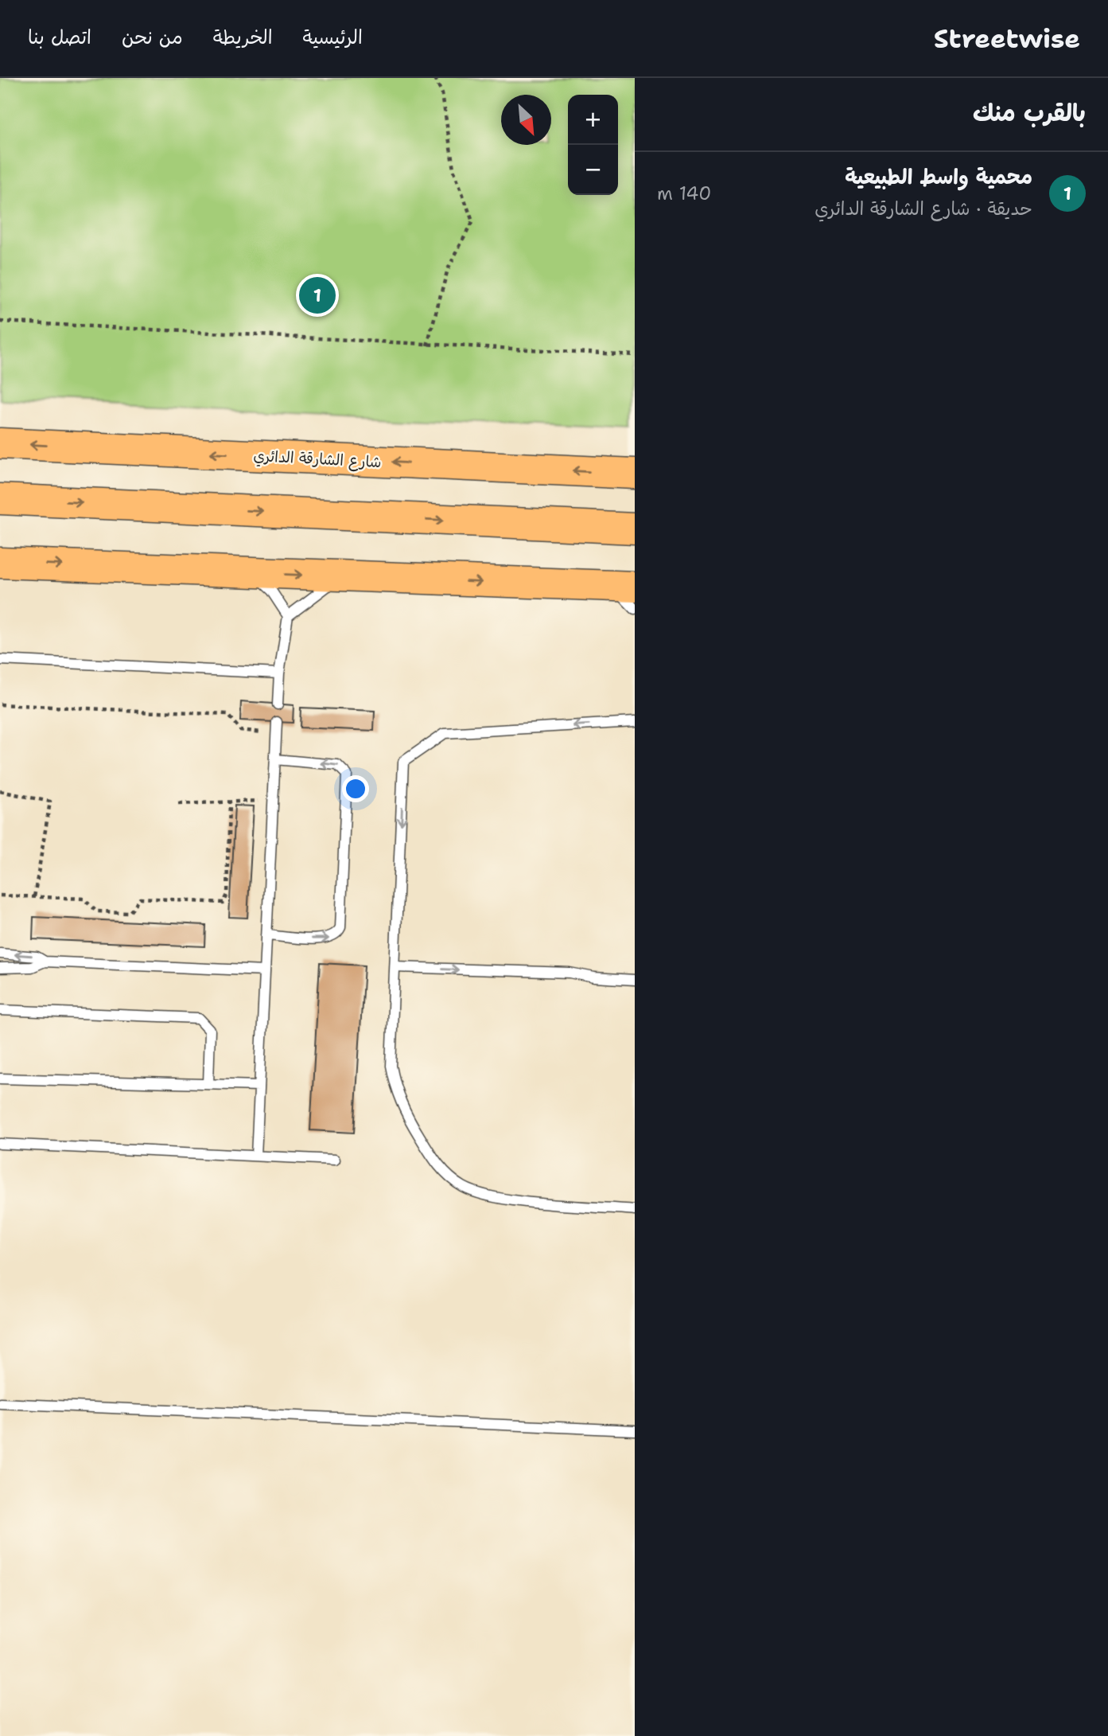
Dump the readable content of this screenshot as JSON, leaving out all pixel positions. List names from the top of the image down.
{
  "streets": {
    "highway": ["شارع الشارقة الدائري"]
  },
  "north": "bottom right",
  "page": {
    "header": "Streetwise",
    "nav": [
      "الرئيسية",
      "الخريطة",
      "من نحن",
      "اتصل بنا"
    ],
    "heading": "بالقرب منك",
    "map_buttons": ["+", "−"],
    "list": [
      {
        "mark": "1",
        "name": "محمية واسط الطبيعية",
        "note": "حديقة · شارع الشارقة الدائري",
        "value": "140 m"
      }
    ],
    "pins": "1"
  }
}
